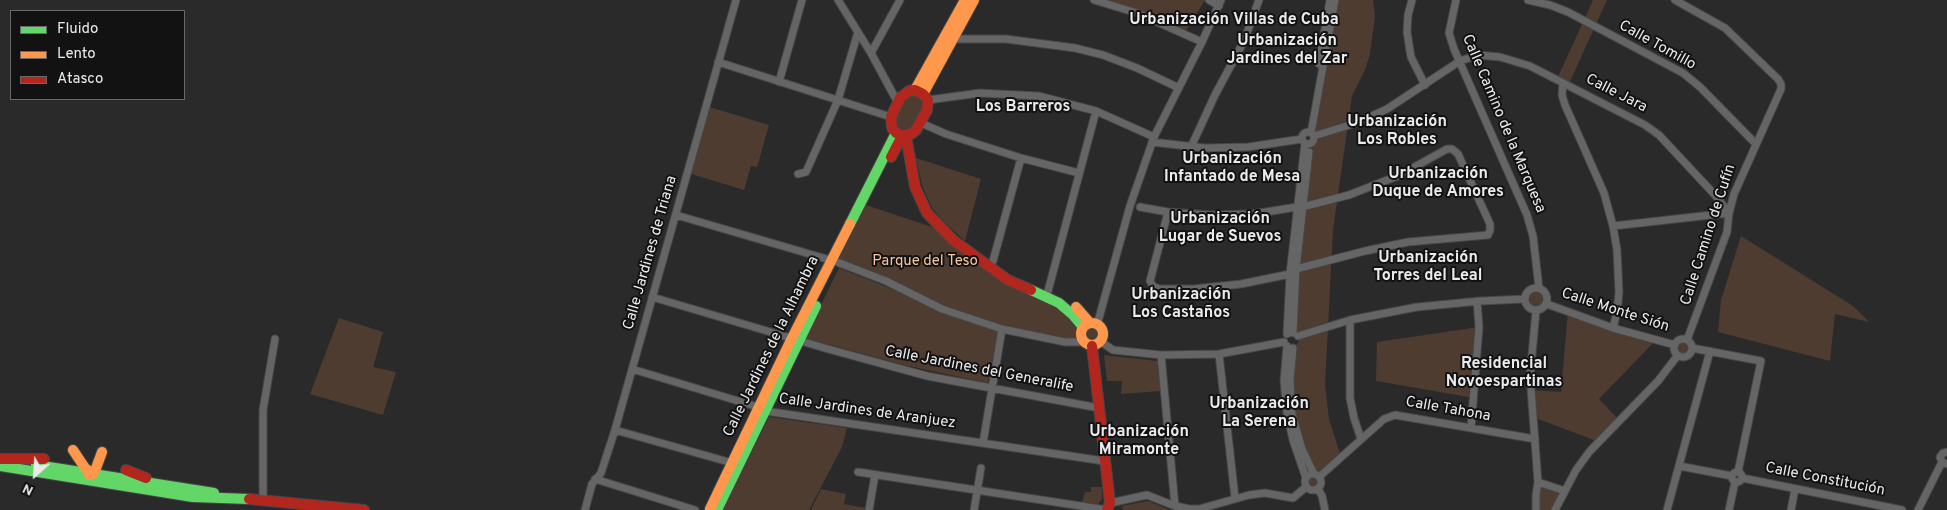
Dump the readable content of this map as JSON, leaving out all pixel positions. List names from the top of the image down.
{
  "streets": {
    "street": [
      "Calle Tomillo",
      "Calle Jara",
      "Calle Camino de la Marquesa",
      "Calle Camino de Cufín",
      "Calle Jardines de Triana",
      "Calle Monte Sión",
      "Calle Jardines de la Alhambra",
      "Calle Jardines del Generalife",
      "Calle Tahona",
      "Calle Jardines de Aranjuez",
      "Calle Constitución"
    ]
  },
  "crossings": [
    ["Calle Tomillo", "Calle Camino de Cufín"],
    ["Calle Jara", "Calle Camino de la Marquesa"],
    ["Calle Jara", "Calle Camino de Cufín"],
    ["Calle Camino de la Marquesa", "Calle Monte Sión"],
    ["Calle Camino de Cufín", "Calle Monte Sión"],
    ["Calle Jardines de Triana", "Calle Jardines del Generalife"],
    ["Calle Jardines de Triana", "Calle Jardines de Aranjuez"],
    ["Calle Jardines de la Alhambra", "Calle Jardines del Generalife"],
    ["Calle Jardines de la Alhambra", "Calle Jardines de Aranjuez"]
  ],
  "districts": [
    "Urbanización Villas de Cuba",
    "Urbanización Jardines del Zar",
    "Los Barreros",
    "Urbanización Los Robles",
    "Urbanización Infantado de Mesa",
    "Urbanización Duque de Amores",
    "Urbanización Lugar de Suevos",
    "Urbanización Torres del Leal",
    "Urbanización Los Castaños",
    "Residencial Novoespartinas",
    "Urbanización La Serena",
    "Urbanización Miramonte"
  ],
  "parks": ["Parque del Teso"],
  "legend": ["Fluido", "Lento", "Atasco"],
  "north": "bottom left"
}
